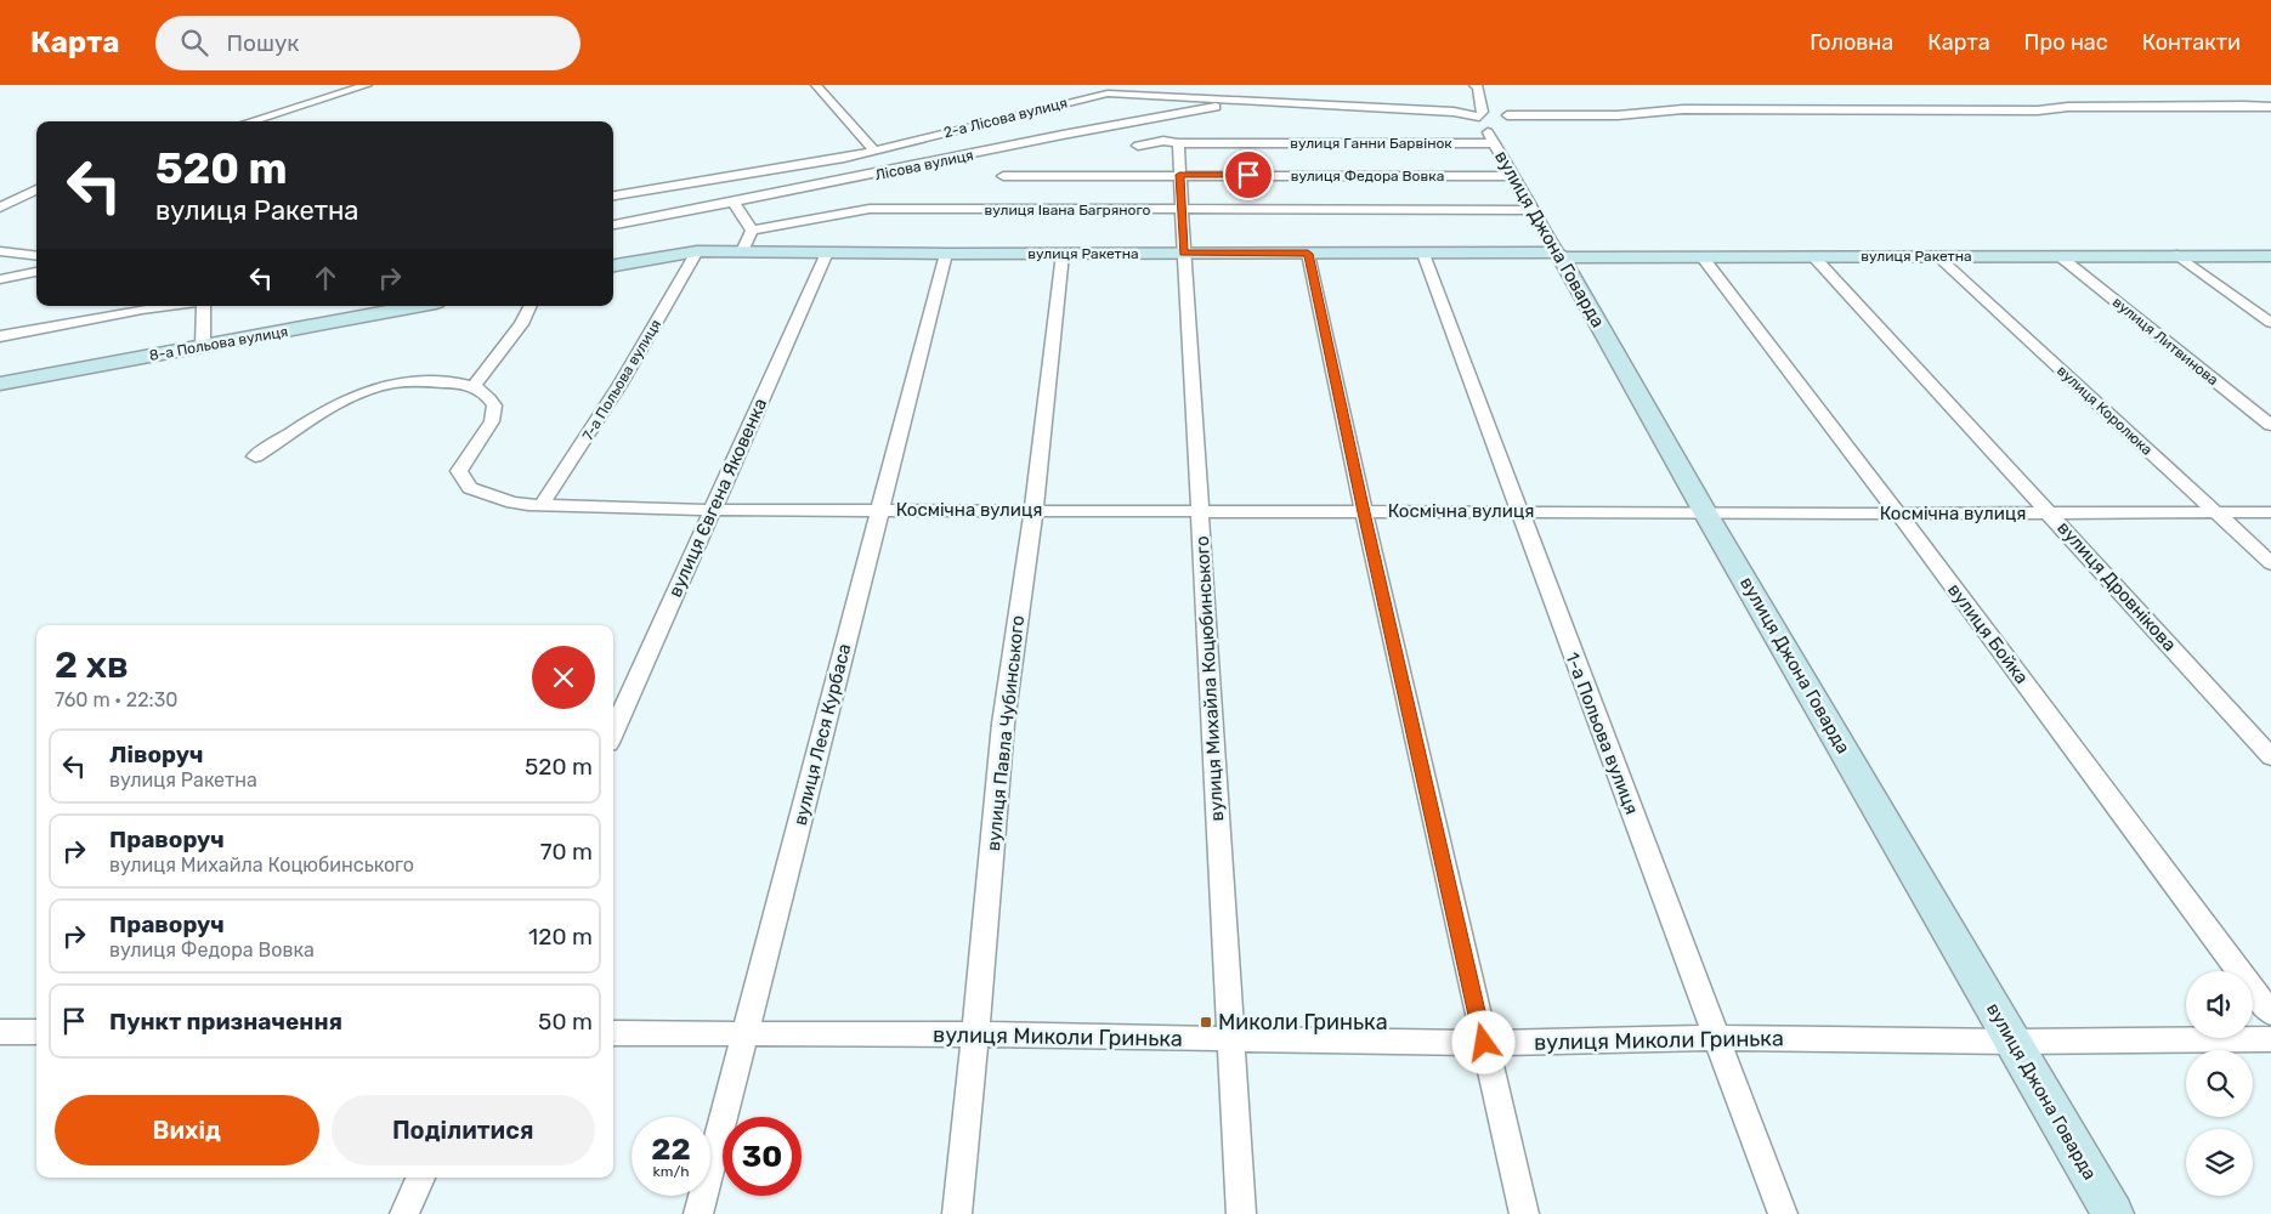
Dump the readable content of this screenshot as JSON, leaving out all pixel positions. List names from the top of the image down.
{
  "streets": {
    "street": [
      "2-а Лісова вулиця",
      "вулиця Ганни Барвінок",
      "Лісова вулиця",
      "вулиця Федора Вовка",
      "вулиця Івана Багряного",
      "вулиця Джона Говарда",
      "вулиця Ракетна",
      "вулиця Литвинова",
      "8-а Польова вулиця",
      "7-а Польова вулиця",
      "вулиця Королюка",
      "вулиця Євгена Яковенка",
      "Космічна вулиця",
      "вулиця Дровнікова",
      "вулиця Бойка",
      "вулиця Михайла Коцюбинського",
      "вулиця Павла Чубинського",
      "1-а Польова вулиця",
      "вулиця Леся Курбаса",
      "вулиця Миколи Гринька"
    ]
  },
  "crossings": [
    ["2-а Лісова вулиця", "Лісова вулиця"],
    ["2-а Лісова вулиця", "вулиця Джона Говарда"],
    ["вулиця Ганни Барвінок", "вулиця Джона Говарда"],
    ["вулиця Ганни Барвінок", "вулиця Михайла Коцюбинського"],
    ["вулиця Федора Вовка", "вулиця Джона Говарда"],
    ["вулиця Федора Вовка", "вулиця Михайла Коцюбинського"],
    ["вулиця Івана Багряного", "вулиця Джона Говарда"],
    ["вулиця Івана Багряного", "вулиця Михайла Коцюбинського"],
    ["вулиця Джона Говарда", "вулиця Ракетна"],
    ["вулиця Джона Говарда", "Космічна вулиця"],
    ["вулиця Джона Говарда", "вулиця Миколи Гринька"],
    ["вулиця Ракетна", "вулиця Литвинова"],
    ["вулиця Ракетна", "7-а Польова вулиця"],
    ["вулиця Ракетна", "вулиця Королюка"],
    ["вулиця Ракетна", "вулиця Євгена Яковенка"],
    ["вулиця Ракетна", "вулиця Дровнікова"],
    ["вулиця Ракетна", "вулиця Бойка"],
    ["вулиця Ракетна", "вулиця Михайла Коцюбинського"],
    ["вулиця Ракетна", "вулиця Павла Чубинського"],
    ["вулиця Ракетна", "1-а Польова вулиця"],
    ["вулиця Ракетна", "вулиця Леся Курбаса"],
    ["7-а Польова вулиця", "Космічна вулиця"],
    ["вулиця Королюка", "Космічна вулиця"],
    ["вулиця Євгена Яковенка", "Космічна вулиця"],
    ["Космічна вулиця", "вулиця Дровнікова"],
    ["Космічна вулиця", "вулиця Бойка"],
    ["Космічна вулиця", "вулиця Михайла Коцюбинського"],
    ["Космічна вулиця", "вулиця Павла Чубинського"],
    ["Космічна вулиця", "1-а Польова вулиця"],
    ["Космічна вулиця", "вулиця Леся Курбаса"],
    ["вулиця Михайла Коцюбинського", "вулиця Миколи Гринька"],
    ["вулиця Павла Чубинського", "вулиця Миколи Гринька"],
    ["1-а Польова вулиця", "вулиця Миколи Гринька"],
    ["вулиця Леся Курбаса", "вулиця Миколи Гринька"]
  ],
  "places": {
    "transit": ["Миколи Гринька"]
  },
  "page": {
    "header": "Карта",
    "search": "Пошук",
    "nav": [
      "Головна",
      "Карта",
      "Про нас",
      "Контакти"
    ],
    "turn": ["520 m", "вулиця Ракетна"],
    "heading": ["2 хв", "760 m · 22:30"],
    "list": [
      {
        "name": "Ліворуч",
        "note": "вулиця Ракетна",
        "value": "520 m"
      },
      {
        "name": "Праворуч",
        "note": "вулиця Михайла Коцюбинського",
        "value": "70 m"
      },
      {
        "name": "Праворуч",
        "note": "вулиця Федора Вовка",
        "value": "120 m"
      },
      {
        "name": "Пункт призначення",
        "value": "50 m"
      }
    ],
    "buttons": ["Вихід", "Поділитися"],
    "speed": "22 km/h",
    "limit": "30"
  }
}
